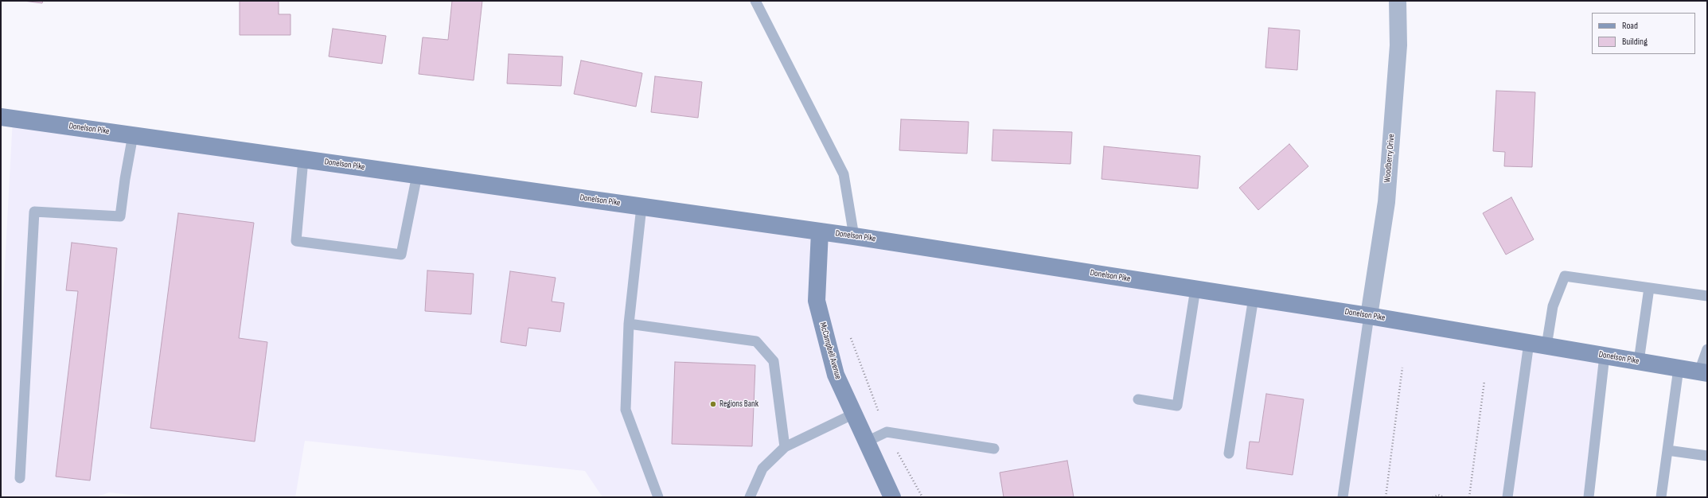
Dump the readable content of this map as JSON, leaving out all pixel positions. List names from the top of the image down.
{
  "streets": {
    "main road": ["Donelson Pike", "McCampbell Avenue"],
    "street": ["Woodberry Drive"]
  },
  "crossings": [
    ["Donelson Pike", "Woodberry Drive"],
    ["Donelson Pike", "McCampbell Avenue"]
  ],
  "places": ["Regions Bank"],
  "legend": ["Road", "Building"]
}
